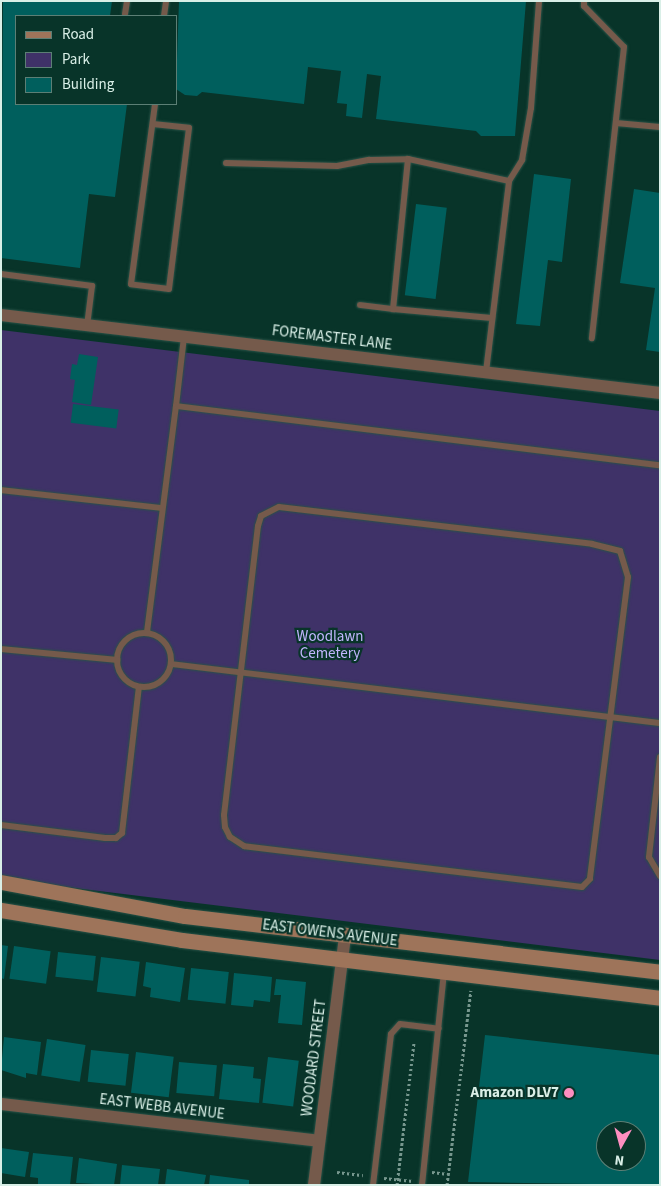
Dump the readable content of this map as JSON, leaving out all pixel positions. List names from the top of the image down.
{
  "streets": {
    "main road": ["EAST OWENS AVENUE"],
    "street": ["FOREMASTER LANE", "WOODARD STREET", "EAST WEBB AVENUE"]
  },
  "crossings": [
    ["EAST OWENS AVENUE", "WOODARD STREET"],
    ["WOODARD STREET", "EAST WEBB AVENUE"]
  ],
  "parks": ["Woodlawn Cemetery"],
  "places": ["Amazon DLV7"],
  "legend": ["Road", "Park", "Building"],
  "north": "bottom"
}
